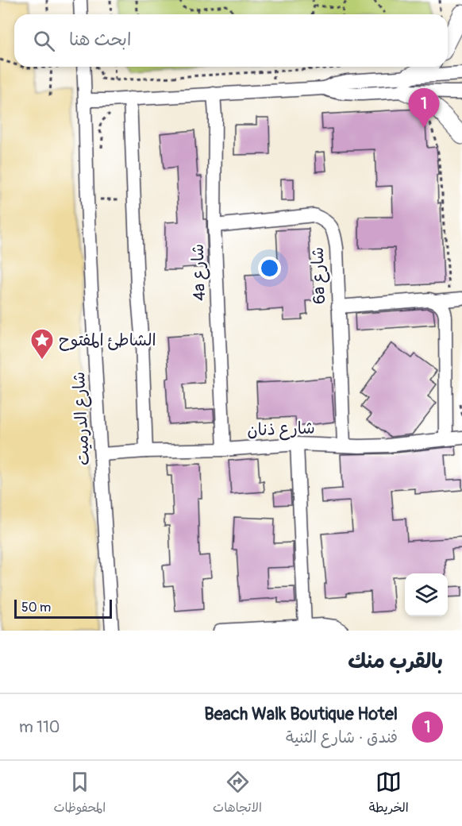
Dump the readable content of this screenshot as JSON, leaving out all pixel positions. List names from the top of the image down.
{
  "streets": {
    "street": [
      "4a شارع",
      "6a شارع",
      "شارع الدرميت",
      "شارع ذنان"
    ]
  },
  "crossings": [
    ["4a شارع", "6a شارع"],
    ["4a شارع", "شارع ذنان"],
    ["6a شارع", "شارع ذنان"],
    ["شارع الدرميت", "شارع ذنان"]
  ],
  "places": {
    "place": ["الشاطئ المفتوح"]
  },
  "scale_bar": "50 m",
  "page": {
    "search": "ابحث هنا",
    "pins": "1",
    "scale": "50 m",
    "heading": "بالقرب منك",
    "list": [
      {
        "mark": "1",
        "name": "Beach Walk Boutique Hotel",
        "note": "فندق · شارع الثنية",
        "value": "110 m"
      }
    ],
    "nav": ["الخريطة", "الاتجاهات", "المحفوظات"]
  }
}
